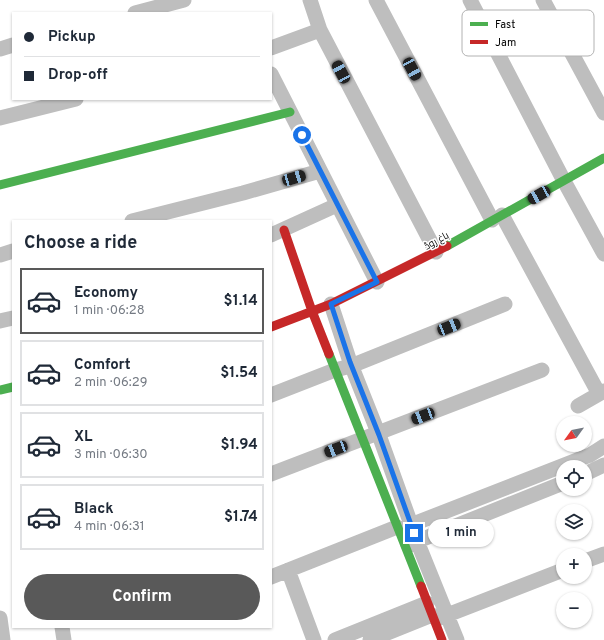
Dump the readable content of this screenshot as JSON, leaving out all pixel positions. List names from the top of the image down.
{
  "streets": {
    "street": ["باغ روڈ"]
  },
  "legend": ["Fast", "Jam"],
  "north": "bottom left",
  "page": {
    "banner": ["Pickup", "Drop-off"],
    "heading": "Choose a ride",
    "list": [
      {
        "name": "Economy",
        "note": "1 min · 06:28",
        "value": "$1.14"
      },
      {
        "name": "Comfort",
        "note": "2 min · 06:29",
        "value": "$1.54"
      },
      {
        "name": "XL",
        "note": "3 min · 06:30",
        "value": "$1.94"
      },
      {
        "name": "Black",
        "note": "4 min · 06:31",
        "value": "$1.74"
      }
    ],
    "map_buttons": ["+", "−"],
    "bubble": "1 min",
    "buttons": "Confirm"
  }
}
